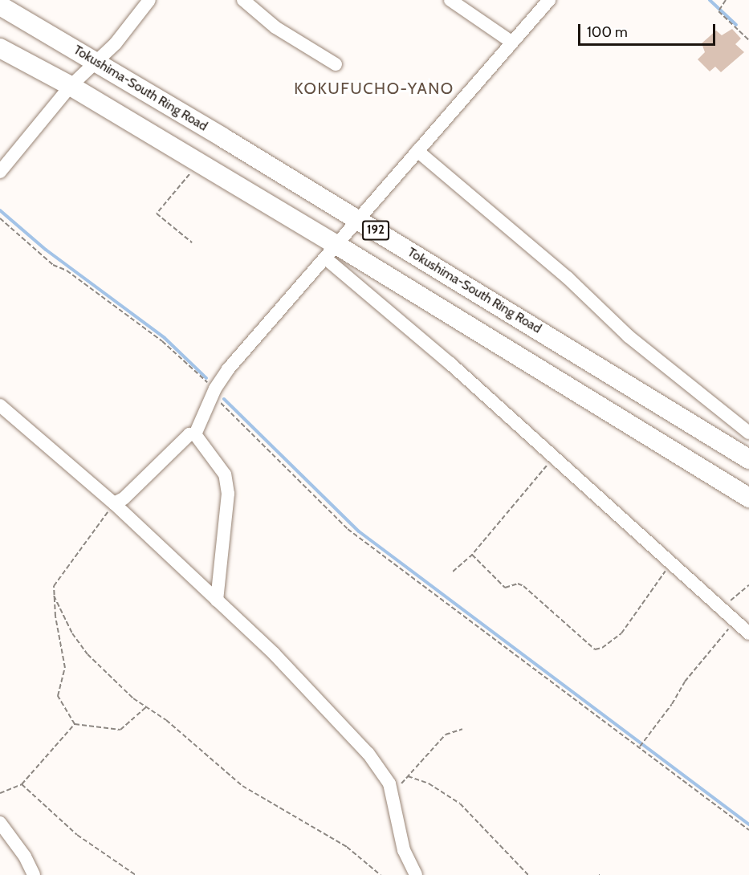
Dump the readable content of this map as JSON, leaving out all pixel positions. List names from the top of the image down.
{
  "streets": {
    "highway": ["Tokushima-South Ring Road", "192"]
  },
  "districts": ["KOKUFUCHO-YANO"],
  "scale_bar": "100 m"
}
